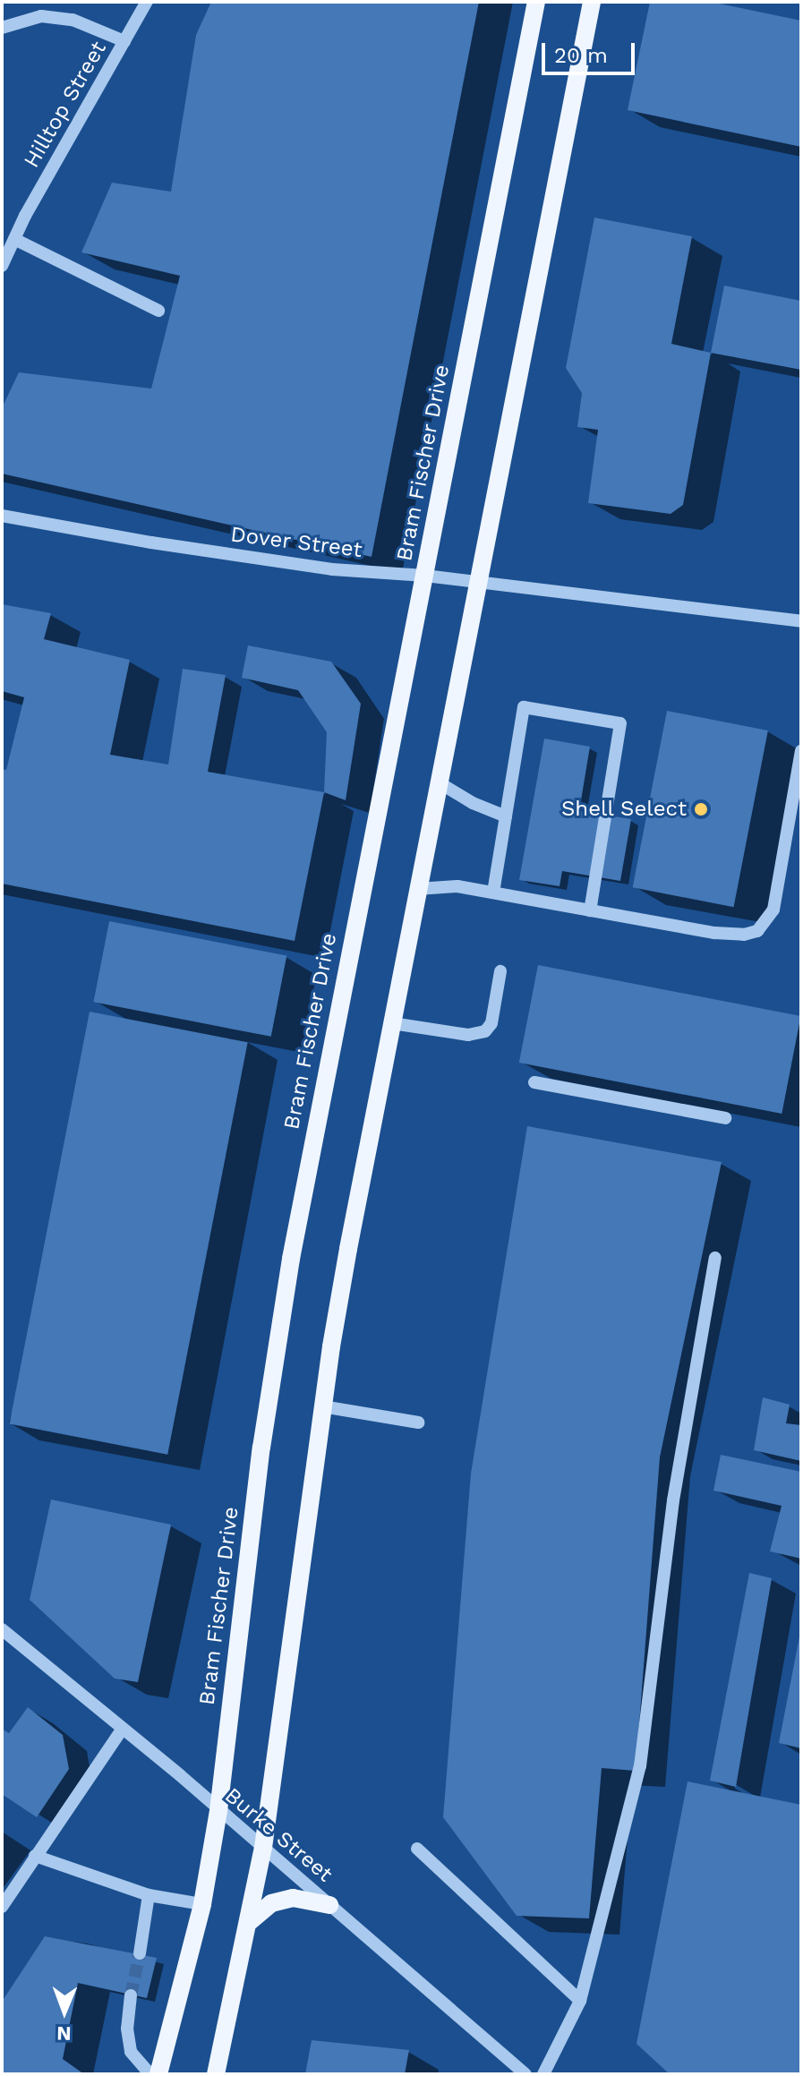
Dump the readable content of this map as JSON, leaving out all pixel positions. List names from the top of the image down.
{
  "streets": {
    "main road": ["Bram Fischer Drive"],
    "street": ["Hilltop Street", "Dover Street", "Burke Street"]
  },
  "crossings": [
    ["Bram Fischer Drive", "Dover Street"],
    ["Bram Fischer Drive", "Burke Street"]
  ],
  "places": ["Shell Select"],
  "scale_bar": "20 m",
  "north": "bottom"
}
